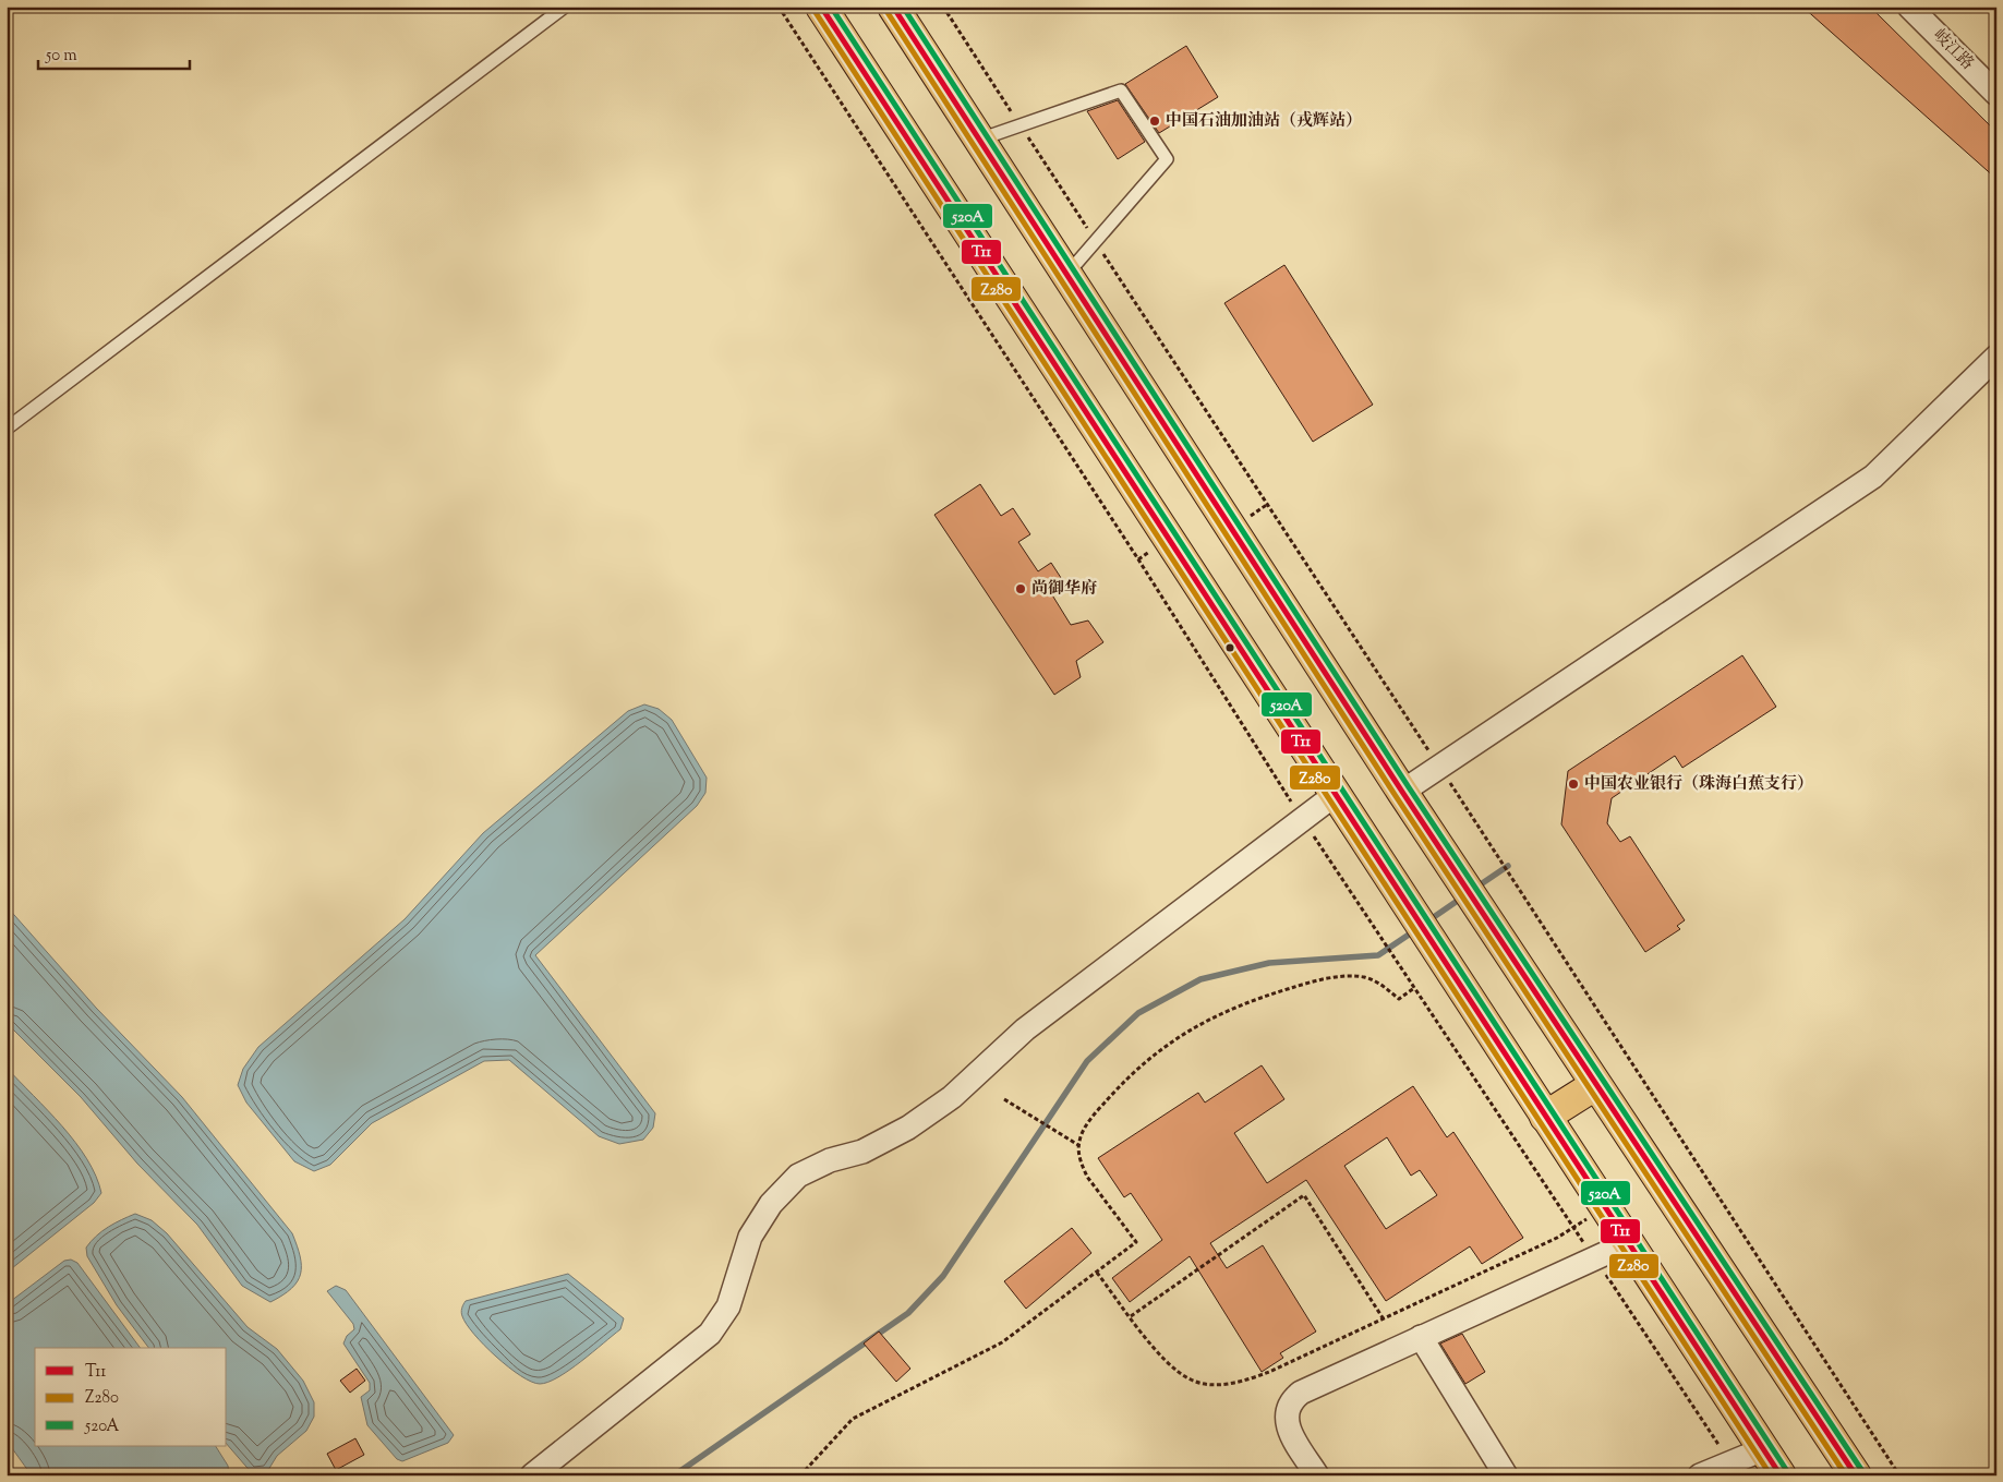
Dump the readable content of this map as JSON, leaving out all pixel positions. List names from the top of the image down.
{
  "streets": {
    "street": ["岐江路"]
  },
  "places": ["中国石油加油站（戎辉站）", "尚御华府", "中国农业银行（珠海白蕉支行）"],
  "lines": ["transit line T11", "transit line 520A", "transit line Z280"],
  "legend": ["T11", "Z280", "520A"],
  "scale_bar": "50 m"
}
